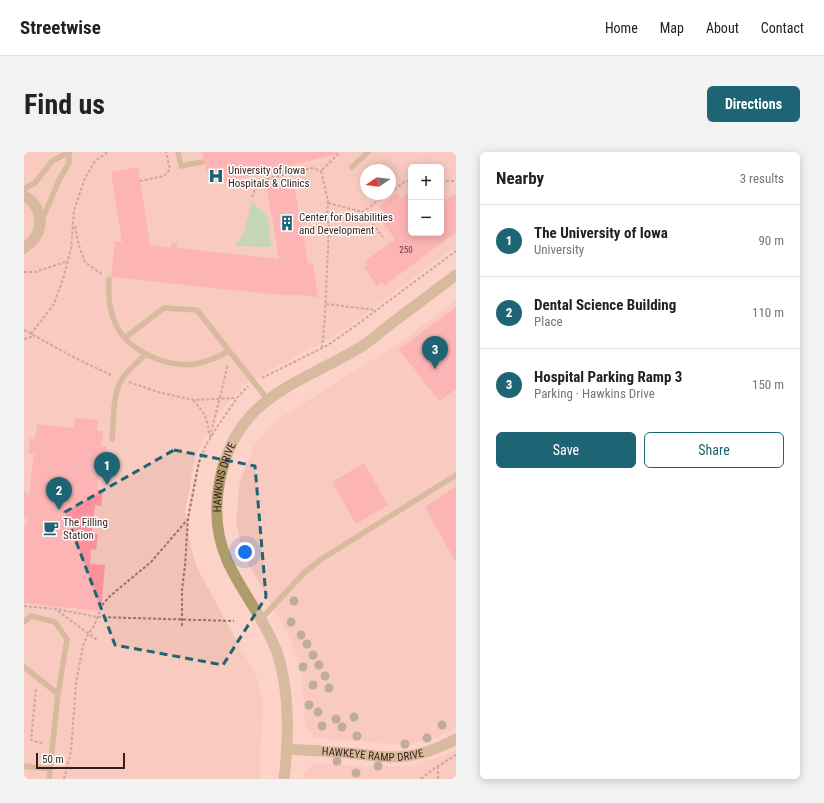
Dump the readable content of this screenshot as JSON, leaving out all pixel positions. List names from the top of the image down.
{
  "streets": {
    "street": ["HAWKINS DRIVE", "HAWKEYE RAMP DRIVE"]
  },
  "crossings": [
    ["HAWKINS DRIVE", "HAWKEYE RAMP DRIVE"]
  ],
  "places": {
    "hospital": ["University of Iowa Hospitals & Clinics"],
    "building": ["Center for Disabilities and Development"],
    "cafe": ["The Filling Station"]
  },
  "house_numbers": ["250"],
  "scale_bar": "50 m",
  "north": "left",
  "page": {
    "header": "Streetwise",
    "nav": [
      "Home",
      "Map",
      "About",
      "Contact"
    ],
    "buttons": [
      "Directions",
      ["Save", "Share"]
    ],
    "title": "Find us",
    "heading": ["Nearby", "3 results"],
    "map_buttons": ["+", "−"],
    "list": [
      {
        "mark": "1",
        "name": "The University of Iowa",
        "note": "University",
        "value": "90 m"
      },
      {
        "mark": "2",
        "name": "Dental Science Building",
        "note": "Place",
        "value": "110 m"
      },
      {
        "mark": "3",
        "name": "Hospital Parking Ramp 3",
        "note": "Parking · Hawkins Drive",
        "value": "150 m"
      }
    ],
    "pins": ["3", "1", "2"],
    "scale": "50 m"
  }
}
